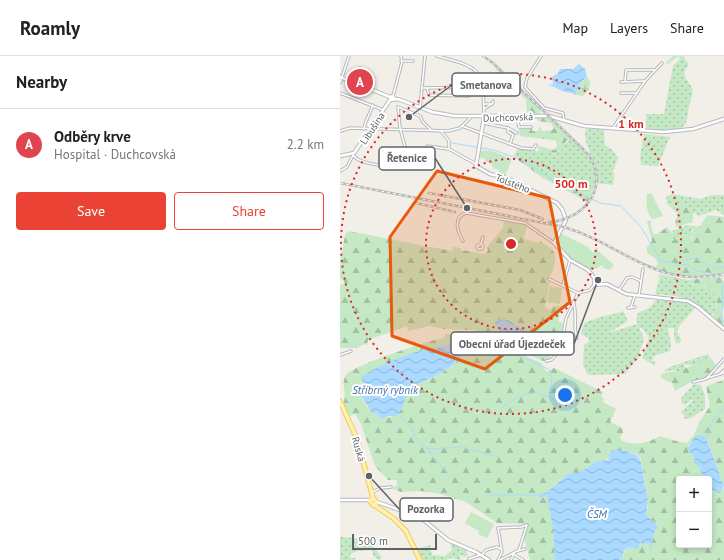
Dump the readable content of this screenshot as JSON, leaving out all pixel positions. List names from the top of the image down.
{
  "streets": {
    "main road": ["Ruská"],
    "street": ["Duchcovská", "Libušina", "Tolstého"]
  },
  "crossings": [
    ["Duchcovská", "Libušina"]
  ],
  "water": ["Stříbrný rybník", "ČSM"],
  "places": [
    "Smetanova",
    "Řetenice",
    "Obecní úřad Újezdeček",
    "Pozorka"
  ],
  "scale_bar": "500 m",
  "page": {
    "header": "Roamly",
    "nav": ["Map", "Layers", "Share"],
    "heading": "Nearby",
    "pins": "A",
    "list": [
      {
        "mark": "A",
        "name": "Odběry krve",
        "note": "Hospital · Duchcovská",
        "value": "2.2 km"
      }
    ],
    "buttons": ["Save", "Share"],
    "map_buttons": ["+", "−"],
    "scale": "500 m"
  },
  "rings": ["1 km", "500 m"]
}
